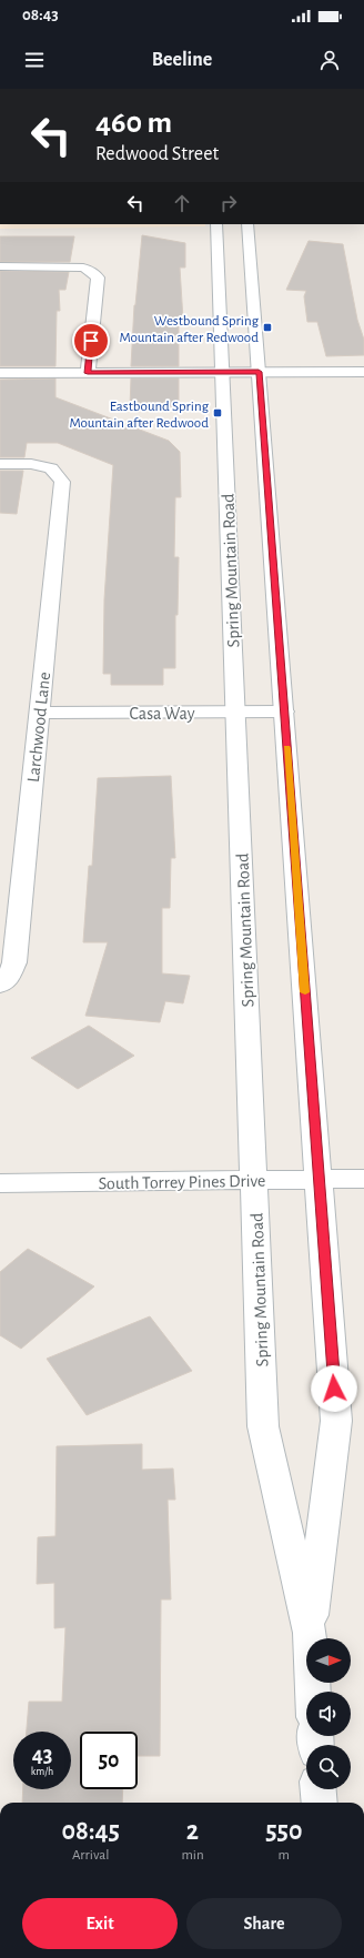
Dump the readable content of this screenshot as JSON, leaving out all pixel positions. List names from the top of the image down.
{
  "streets": {
    "main road": [
      "Spring Mountain Road",
      "Casa Way",
      "Larchwood Lane",
      "South Torrey Pines Drive"
    ]
  },
  "crossings": [
    ["Spring Mountain Road", "Casa Way"],
    ["Spring Mountain Road", "South Torrey Pines Drive"],
    ["Casa Way", "Larchwood Lane"]
  ],
  "places": {
    "transit": ["Westbound Spring Mountain after Redwood", "Eastbound Spring Mountain after Redwood"]
  },
  "north": "right",
  "page": {
    "status": "08:43",
    "header": "Beeline",
    "turn": ["460 m", "Redwood Street"],
    "speed": "43 km/h",
    "limit": "50",
    "eta": [
      "08:45",
      "Arrival",
      "2",
      "min",
      "550",
      "m"
    ],
    "buttons": ["Exit", "Share"]
  }
}
